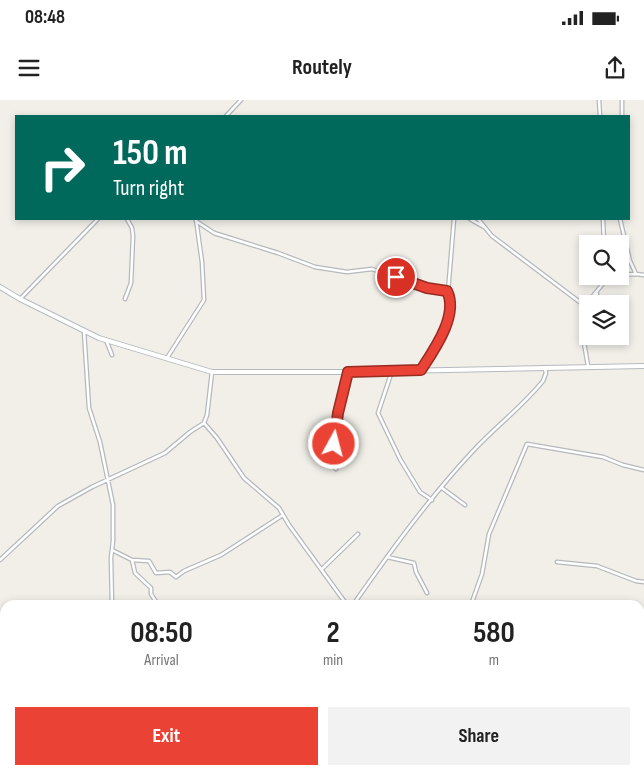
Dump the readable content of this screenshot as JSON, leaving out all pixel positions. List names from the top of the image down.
{
  "page": {
    "status": "08:48",
    "header": "Routely",
    "turn": ["150 m", "Turn right"],
    "eta": [
      "08:50",
      "Arrival",
      "2",
      "min",
      "580",
      "m"
    ],
    "buttons": ["Exit", "Share"]
  }
}
